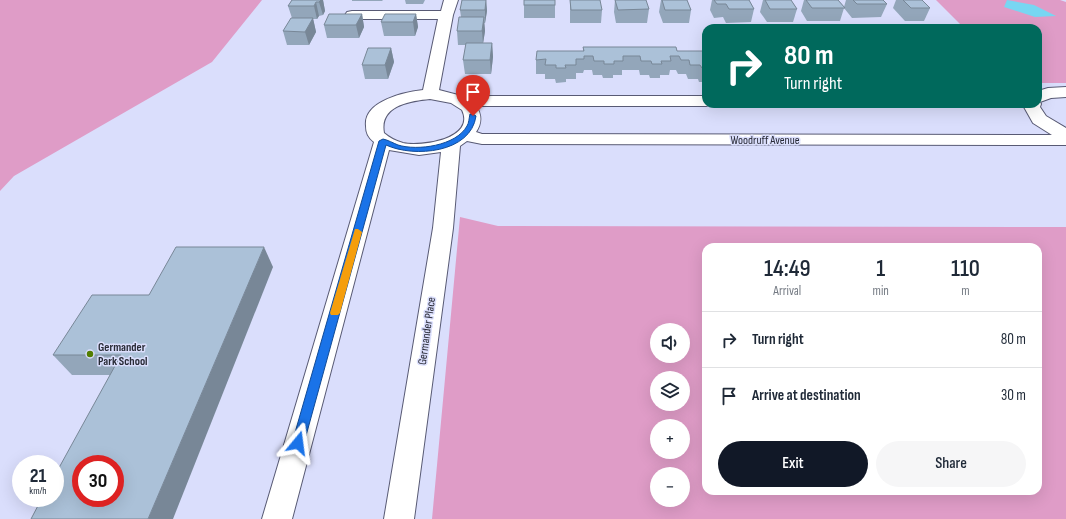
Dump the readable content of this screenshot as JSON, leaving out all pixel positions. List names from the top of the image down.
{
  "streets": {
    "street": ["Woodruff Avenue", "Germander Place"]
  },
  "crossings": [
    ["Woodruff Avenue", "Germander Place"]
  ],
  "places": ["Germander Park School"],
  "page": {
    "turn": ["80 m", "Turn right"],
    "eta": [
      "14:49",
      "Arrival",
      "1",
      "min",
      "110",
      "m"
    ],
    "list": [
      {
        "name": "Turn right",
        "value": "80 m"
      },
      {
        "name": "Arrive at destination",
        "value": "30 m"
      }
    ],
    "map_buttons": ["+", "−"],
    "buttons": ["Exit", "Share"],
    "speed": "21 km/h",
    "limit": "30"
  }
}
